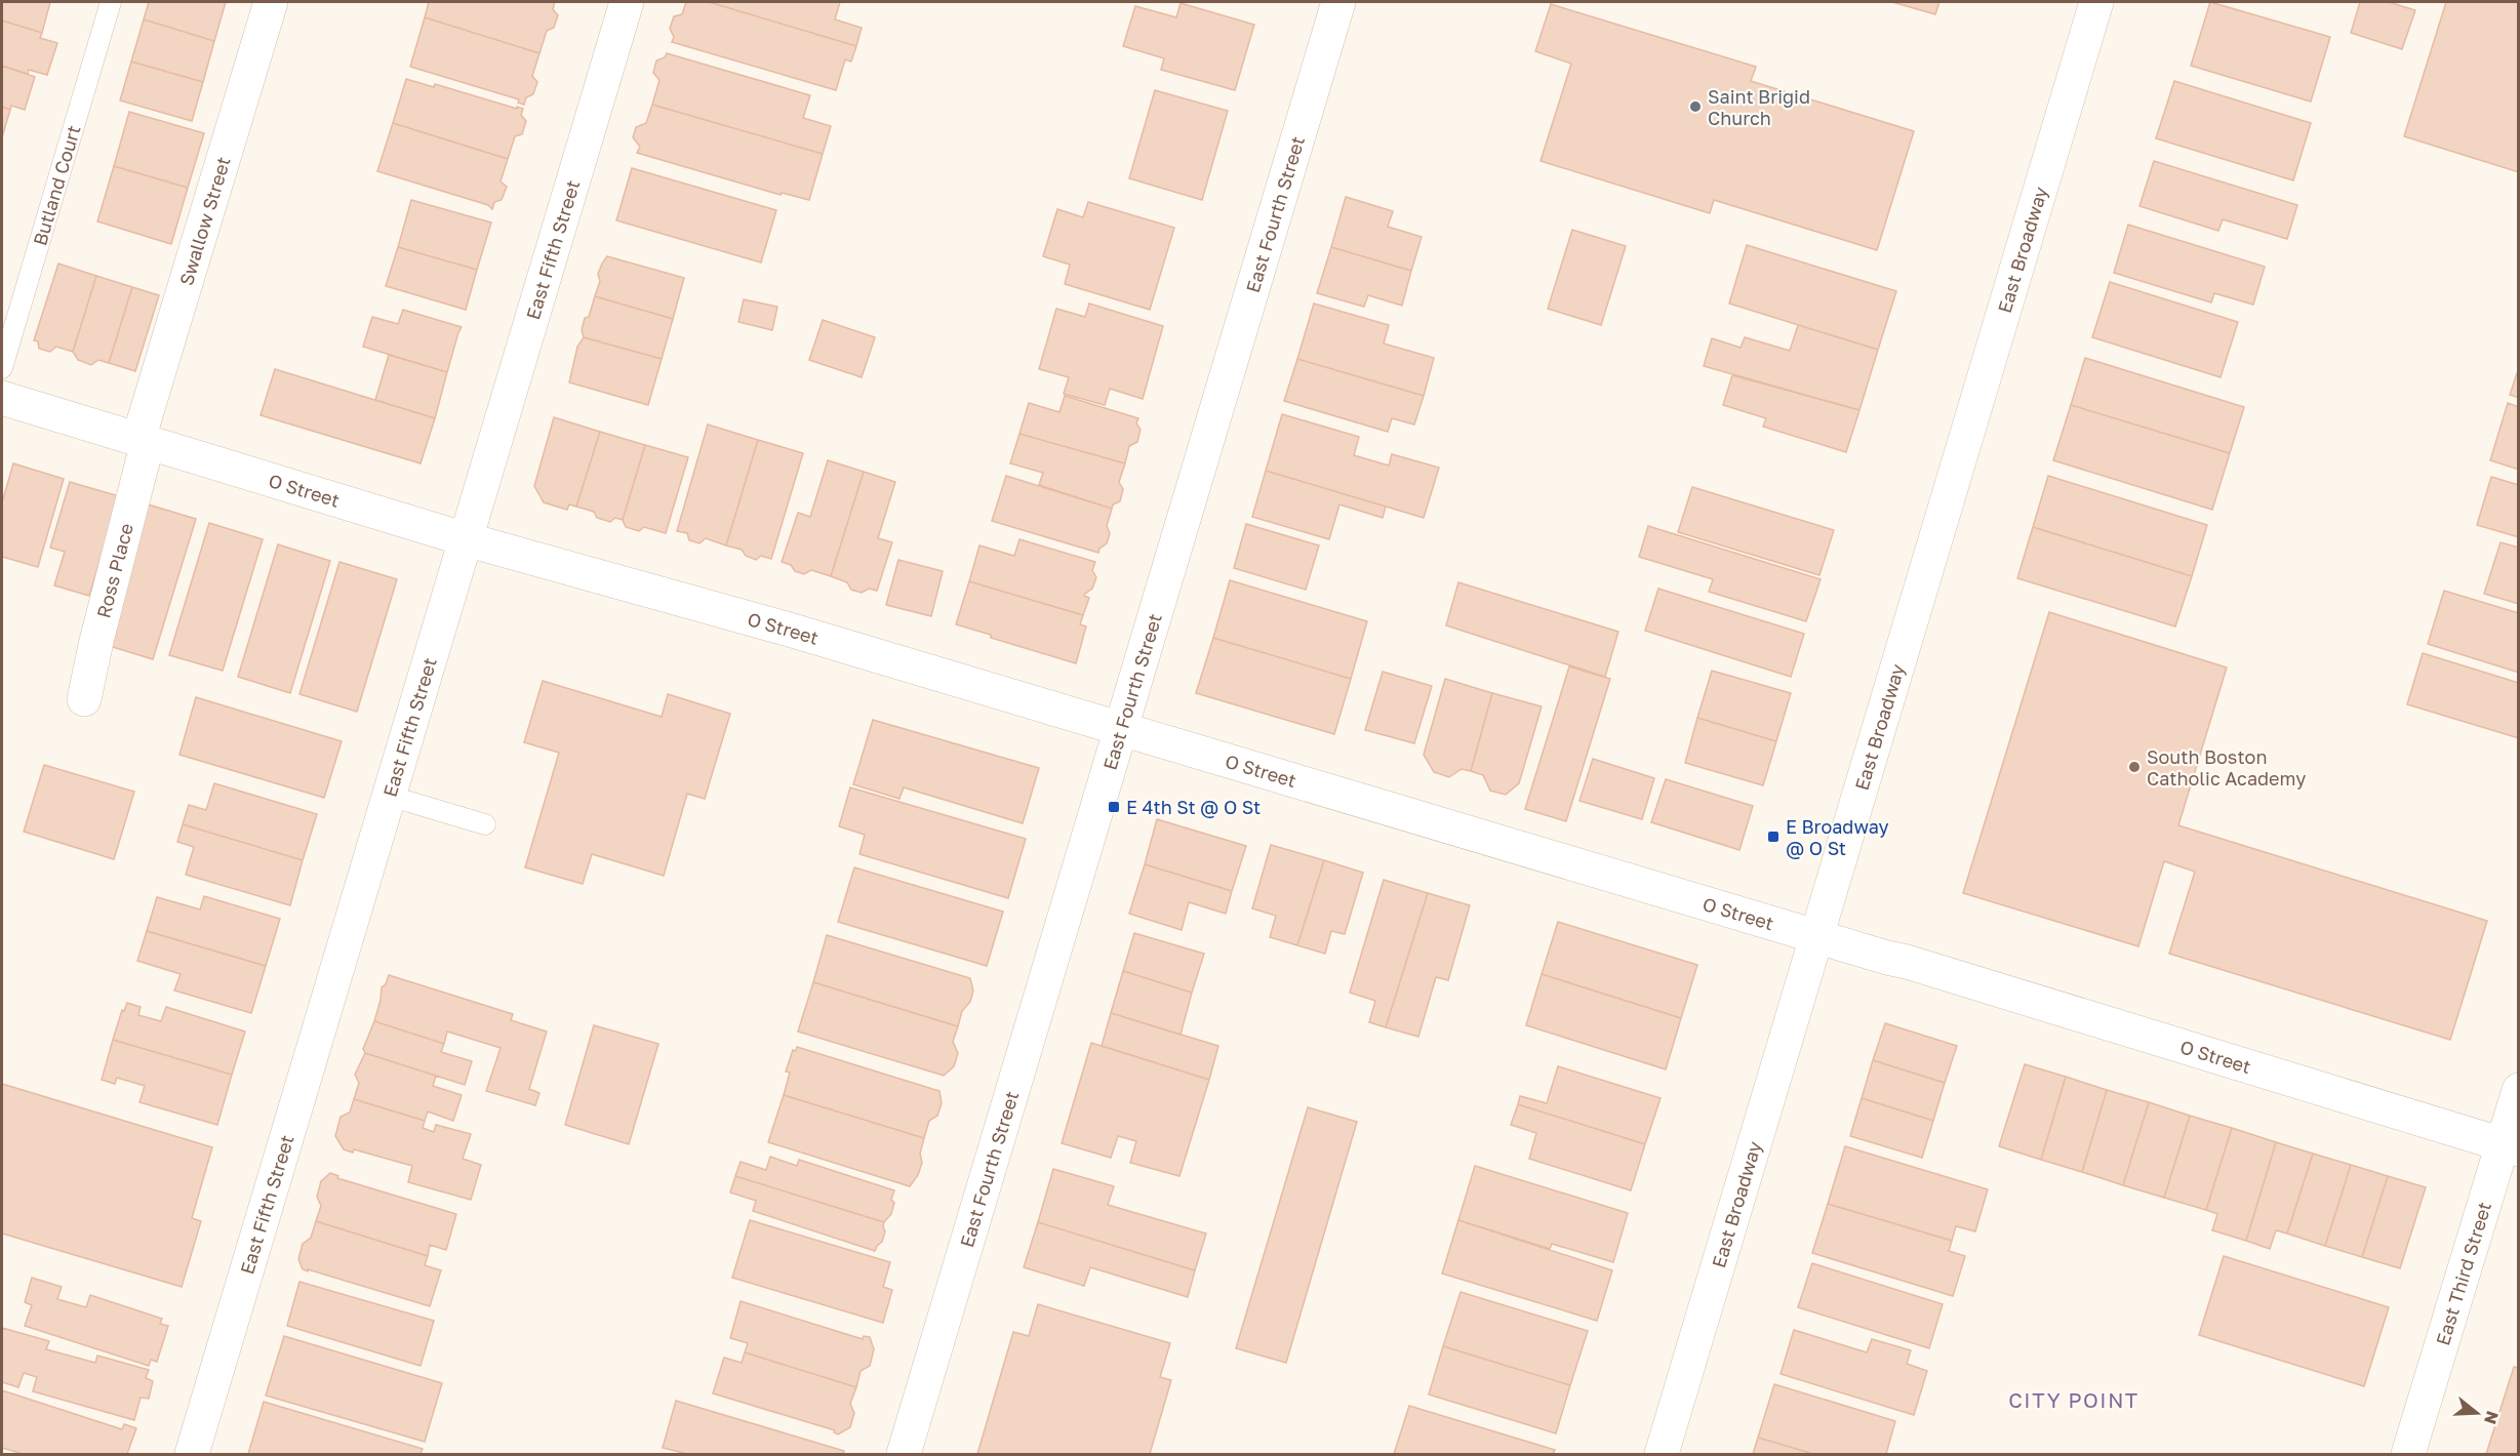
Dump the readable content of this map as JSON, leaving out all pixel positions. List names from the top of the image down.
{
  "streets": {
    "street": [
      "East Fourth Street",
      "Swallow Street",
      "East Fifth Street",
      "East Broadway",
      "O Street",
      "Ross Place",
      "East Third Street"
    ],
    "lane": ["Butland Court"]
  },
  "crossings": [
    ["East Fourth Street", "O Street"],
    ["Swallow Street", "O Street"],
    ["Swallow Street", "Ross Place"],
    ["East Fifth Street", "O Street"],
    ["East Broadway", "O Street"],
    ["O Street", "Ross Place"],
    ["O Street", "East Third Street"]
  ],
  "districts": ["CITY POINT"],
  "places": {
    "other": ["Saint Brigid Church", "South Boston Catholic Academy"],
    "transit": ["E 4th St @ O St", "E Broadway @ O St"]
  },
  "north": "right"
}
